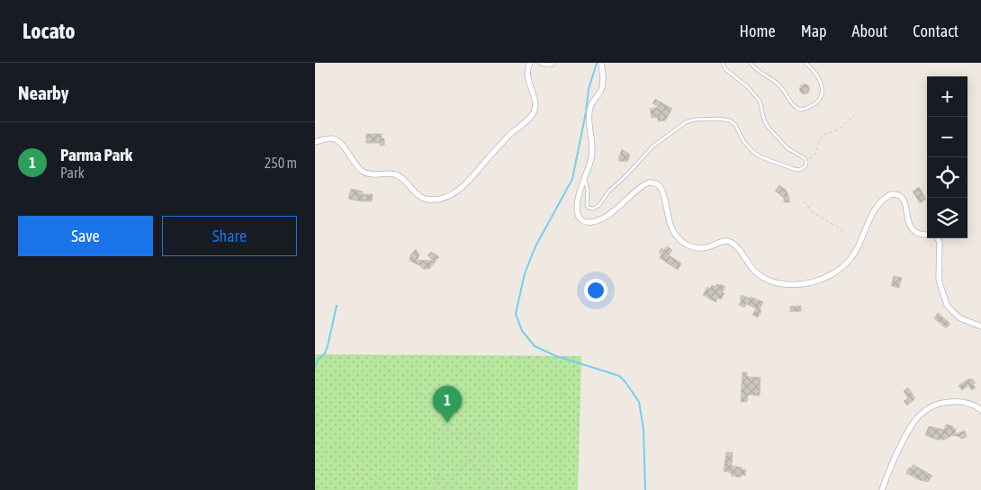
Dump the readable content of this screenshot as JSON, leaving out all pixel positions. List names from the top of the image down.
{
  "page": {
    "header": "Locato",
    "nav": [
      "Home",
      "Map",
      "About",
      "Contact"
    ],
    "heading": "Nearby",
    "map_buttons": ["+", "−"],
    "list": [
      {
        "mark": "1",
        "name": "Parma Park",
        "note": "Park",
        "value": "250 m"
      }
    ],
    "buttons": ["Save", "Share"],
    "pins": "1"
  }
}
